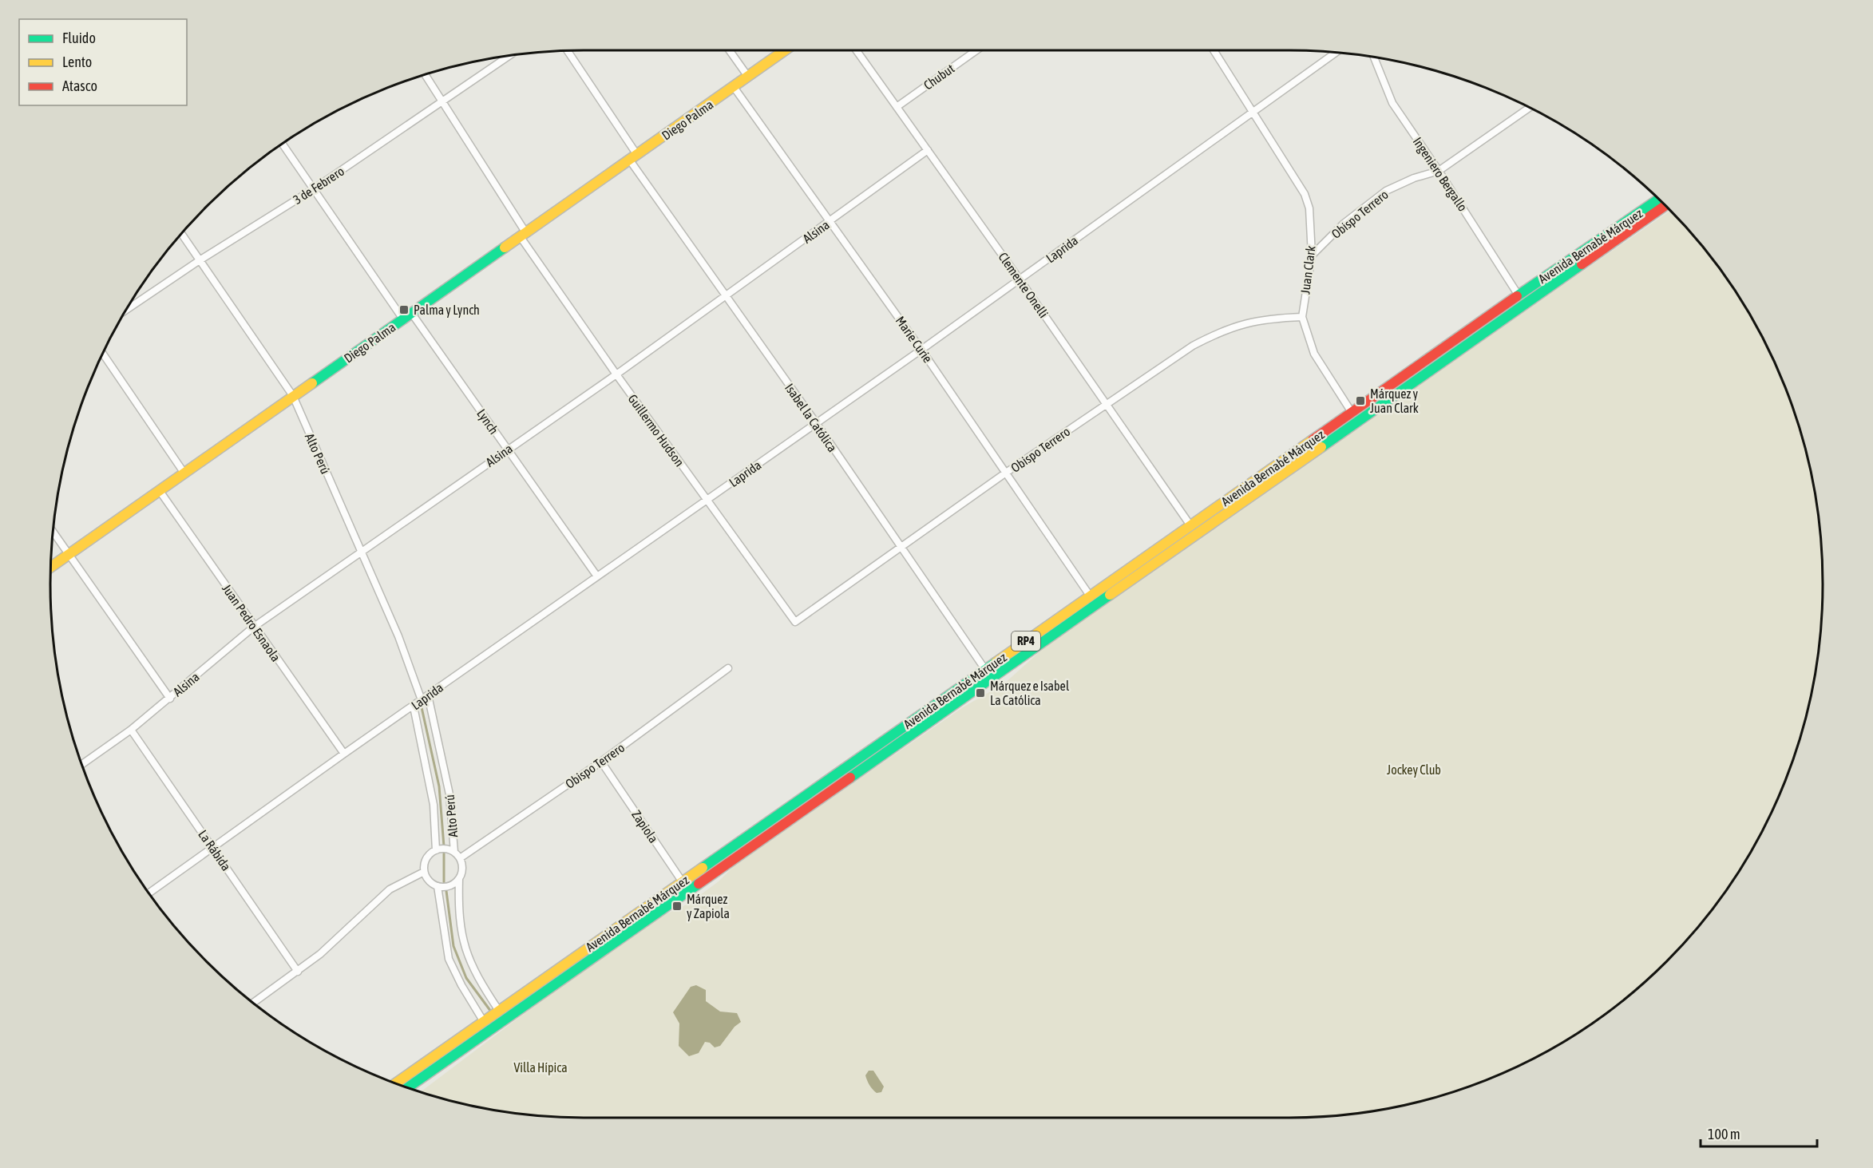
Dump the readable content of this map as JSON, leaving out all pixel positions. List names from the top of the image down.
{
  "streets": {
    "main road": ["Diego Palma", "Avenida Bernabé Márquez", "RP4"],
    "street": [
      "Chubut",
      "Ingeniero Bergallo",
      "3 de Febrero",
      "Obispo Terrero",
      "Alsina",
      "Laprida",
      "Juan Clark",
      "Clemente Onelli",
      "Marie Curie",
      "Isabel la Católica",
      "Lynch",
      "Guillermo Hudson",
      "Alto Perú",
      "Juan Pedro Esnaola",
      "Zapiola",
      "La Rábida"
    ]
  },
  "crossings": [
    ["Chubut", "Clemente Onelli"],
    ["Diego Palma", "Marie Curie"],
    ["Diego Palma", "Isabel la Católica"],
    ["Diego Palma", "Lynch"],
    ["Diego Palma", "Guillermo Hudson"],
    ["Diego Palma", "Alto Perú"],
    ["Diego Palma", "Juan Pedro Esnaola"],
    ["Ingeniero Bergallo", "Obispo Terrero"],
    ["Ingeniero Bergallo", "Avenida Bernabé Márquez"],
    ["3 de Febrero", "Lynch"],
    ["3 de Febrero", "Guillermo Hudson"],
    ["3 de Febrero", "Alto Perú"],
    ["Obispo Terrero", "Juan Clark"],
    ["Obispo Terrero", "Clemente Onelli"],
    ["Obispo Terrero", "Marie Curie"],
    ["Obispo Terrero", "Isabel la Católica"],
    ["Obispo Terrero", "Guillermo Hudson"],
    ["Obispo Terrero", "Alto Perú"],
    ["Obispo Terrero", "Zapiola"],
    ["Alsina", "Clemente Onelli"],
    ["Alsina", "Marie Curie"],
    ["Alsina", "Isabel la Católica"],
    ["Alsina", "Lynch"],
    ["Alsina", "Guillermo Hudson"],
    ["Alsina", "Alto Perú"],
    ["Alsina", "Juan Pedro Esnaola"],
    ["Alsina", "La Rábida"],
    ["Avenida Bernabé Márquez", "Juan Clark"],
    ["Avenida Bernabé Márquez", "Clemente Onelli"],
    ["Avenida Bernabé Márquez", "Marie Curie"],
    ["Avenida Bernabé Márquez", "Isabel la Católica"],
    ["Avenida Bernabé Márquez", "Zapiola"],
    ["Laprida", "Juan Clark"],
    ["Laprida", "Clemente Onelli"],
    ["Laprida", "Marie Curie"],
    ["Laprida", "Isabel la Católica"],
    ["Laprida", "Lynch"],
    ["Laprida", "Guillermo Hudson"],
    ["Laprida", "Alto Perú"],
    ["Laprida", "Juan Pedro Esnaola"],
    ["Laprida", "La Rábida"]
  ],
  "parks": ["Jockey Club", "Villa Hípica"],
  "places": {
    "transit": [
      "Palma y Lynch",
      "Márquez y Juan Clark",
      "Márquez e Isabel La Católica",
      "Márquez y Zapiola"
    ]
  },
  "legend": ["Fluido", "Lento", "Atasco"],
  "scale_bar": "100 m"
}
